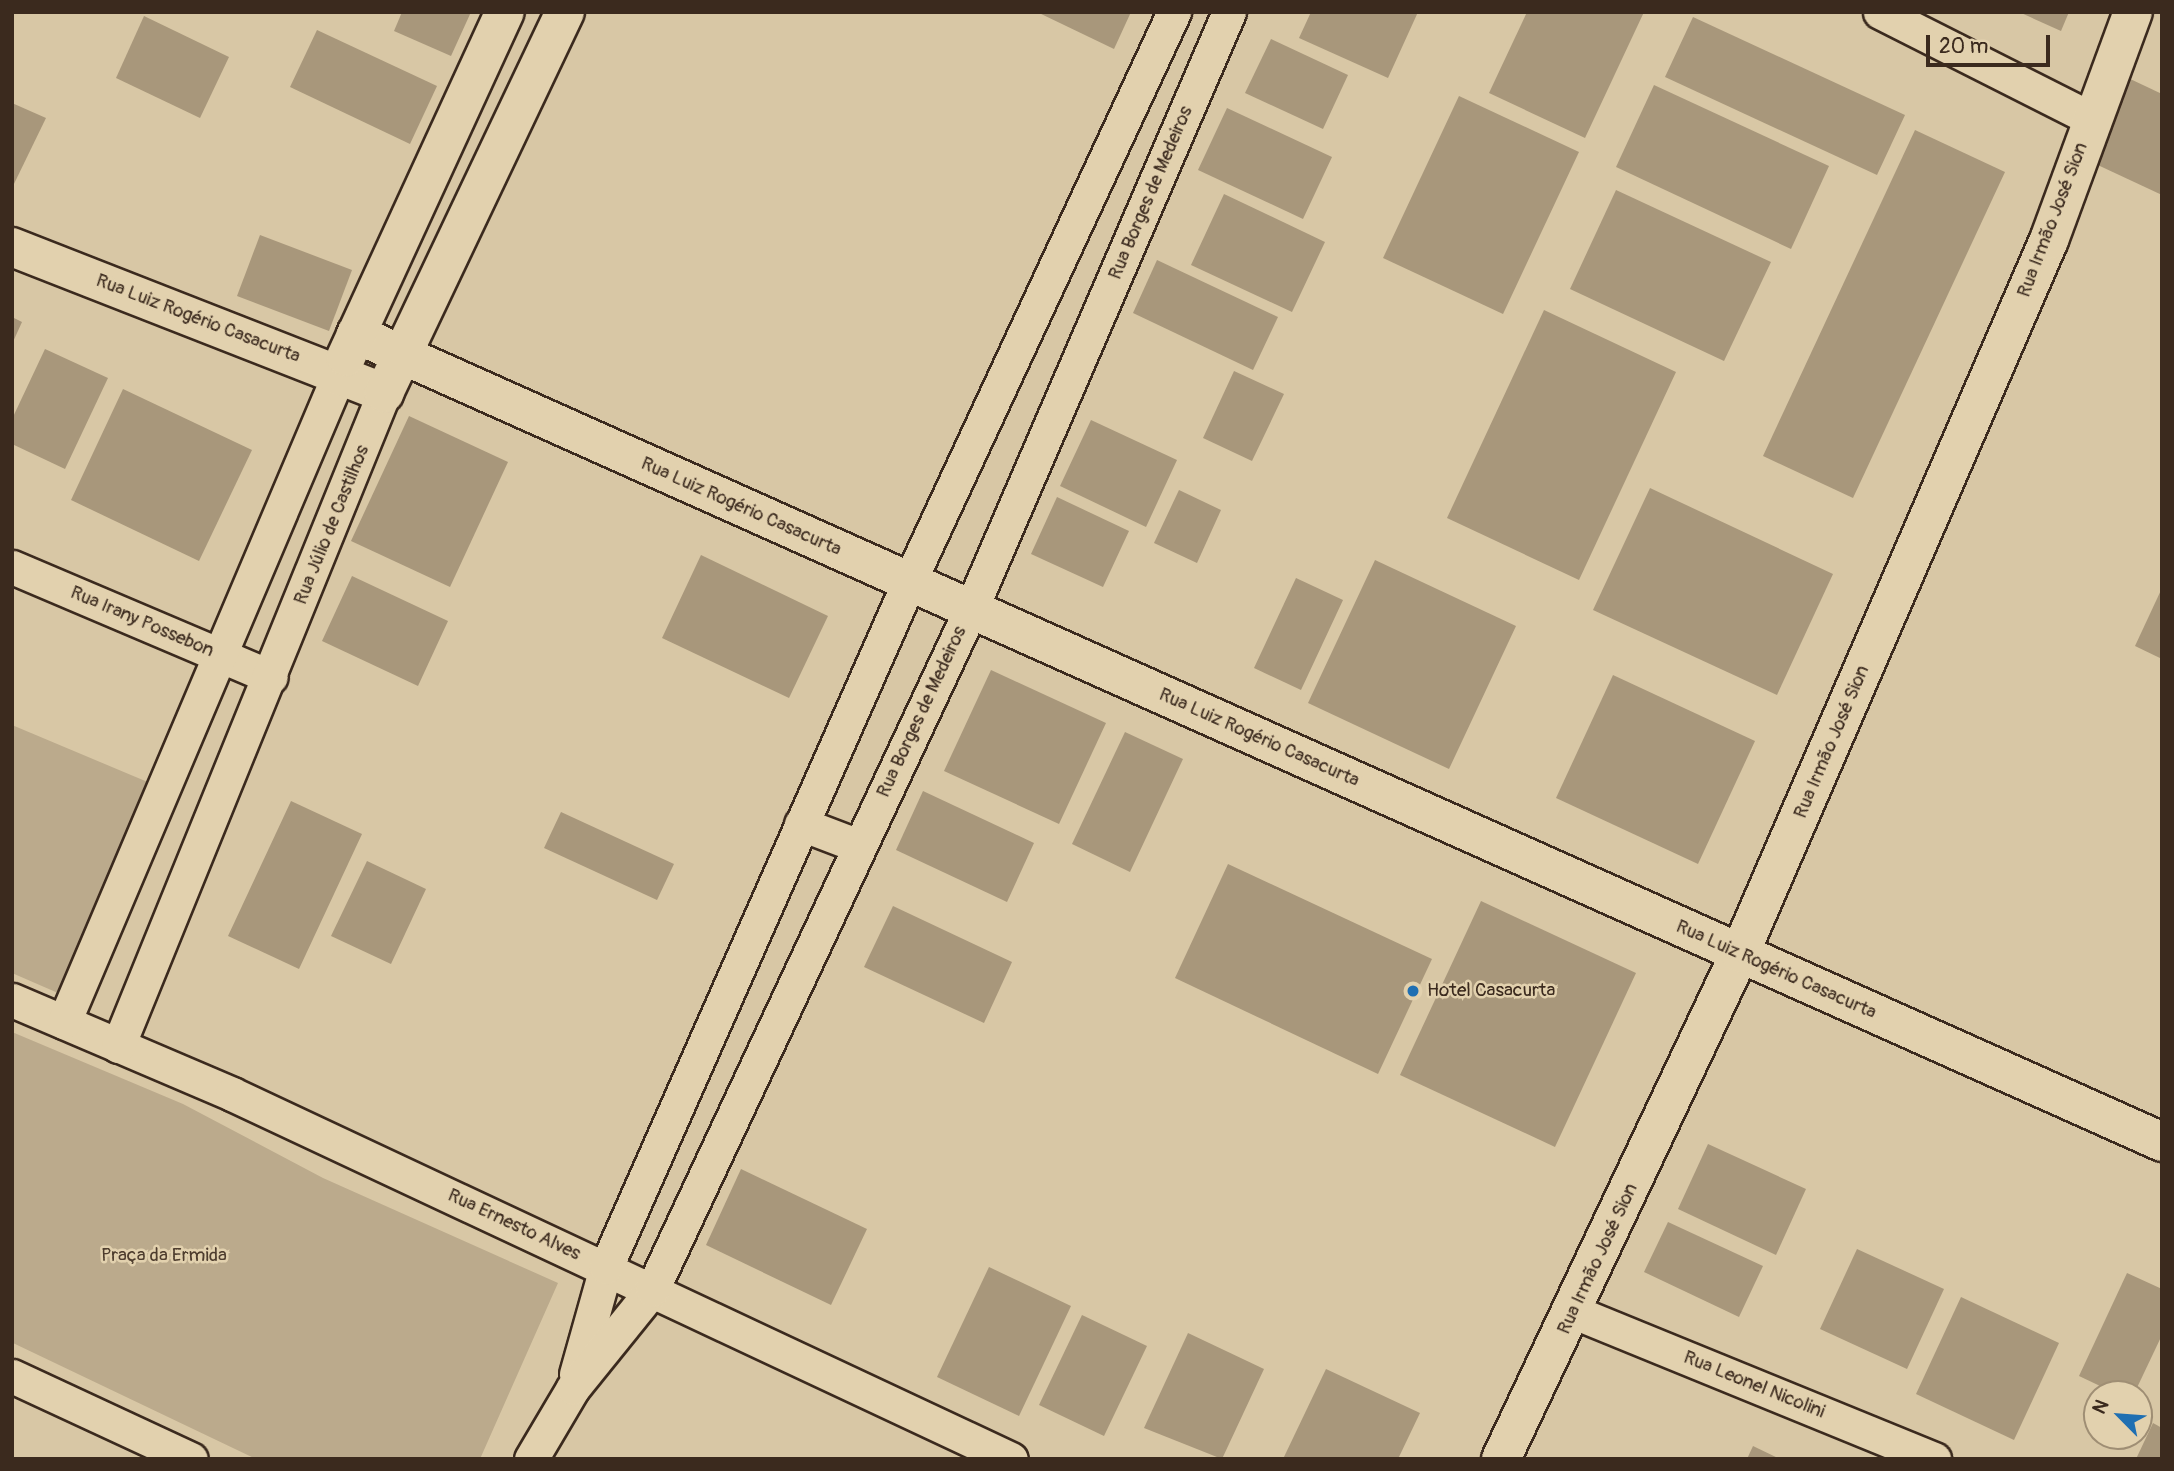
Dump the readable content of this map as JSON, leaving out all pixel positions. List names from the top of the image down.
{
  "streets": {
    "street": [
      "Rua Borges de Medeiros",
      "Rua Irmão José Sion",
      "Rua Luiz Rogério Casacurta",
      "Rua Júlio de Castilhos",
      "Rua Irany Possebon",
      "Rua Ernesto Alves",
      "Rua Leonel Nicolini"
    ]
  },
  "crossings": [
    ["Rua Borges de Medeiros", "Rua Luiz Rogério Casacurta"],
    ["Rua Borges de Medeiros", "Rua Ernesto Alves"],
    ["Rua Irmão José Sion", "Rua Luiz Rogério Casacurta"],
    ["Rua Irmão José Sion", "Rua Leonel Nicolini"],
    ["Rua Luiz Rogério Casacurta", "Rua Júlio de Castilhos"],
    ["Rua Júlio de Castilhos", "Rua Irany Possebon"],
    ["Rua Júlio de Castilhos", "Rua Ernesto Alves"]
  ],
  "parks": ["Praça da Ermida"],
  "places": ["Hotel Casacurta"],
  "scale_bar": "20 m",
  "north": "top left"
}
